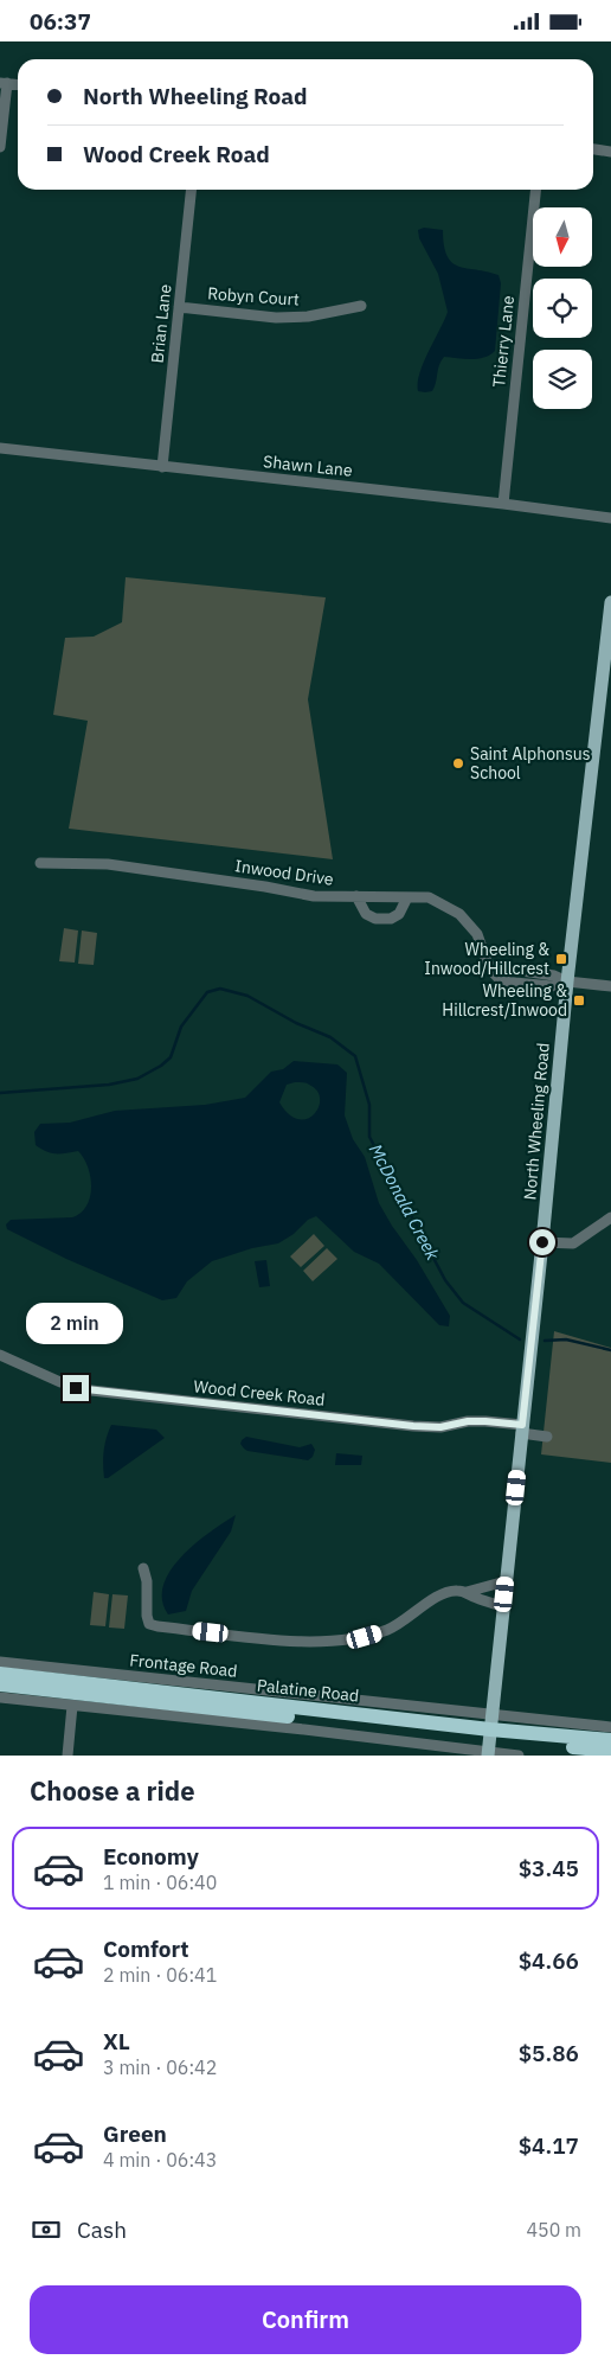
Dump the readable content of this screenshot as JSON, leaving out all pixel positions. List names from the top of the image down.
{
  "streets": {
    "highway": ["Palatine Road"],
    "main road": ["North Wheeling Road"],
    "street": [
      "Robyn Court",
      "Brian Lane",
      "Thierry Lane",
      "Shawn Lane",
      "Inwood Drive",
      "Wood Creek Road",
      "Frontage Road"
    ]
  },
  "crossings": [
    ["Robyn Court", "Brian Lane"],
    ["Brian Lane", "Shawn Lane"],
    ["Thierry Lane", "Shawn Lane"],
    ["Inwood Drive", "North Wheeling Road"],
    ["North Wheeling Road", "Wood Creek Road"],
    ["North Wheeling Road", "Frontage Road"],
    ["North Wheeling Road", "Palatine Road"],
    ["Frontage Road", "Palatine Road"]
  ],
  "water": ["McDonald Creek"],
  "places": {
    "other": ["Saint Alphonsus School"],
    "transit": ["Wheeling & Inwood/Hillcrest", "Wheeling & Hillcrest/Inwood"]
  },
  "north": "bottom",
  "page": {
    "status": "06:37",
    "banner": ["North Wheeling Road", "Wood Creek Road"],
    "bubble": "2 min",
    "heading": "Choose a ride",
    "list": [
      {
        "name": "Economy",
        "note": "1 min · 06:40",
        "value": "$3.45"
      },
      {
        "name": "Comfort",
        "note": "2 min · 06:41",
        "value": "$4.66"
      },
      {
        "name": "XL",
        "note": "3 min · 06:42",
        "value": "$5.86"
      },
      {
        "name": "Green",
        "note": "4 min · 06:43",
        "value": "$4.17"
      }
    ],
    "pay": ["Cash", "450 m"],
    "buttons": "Confirm"
  }
}
